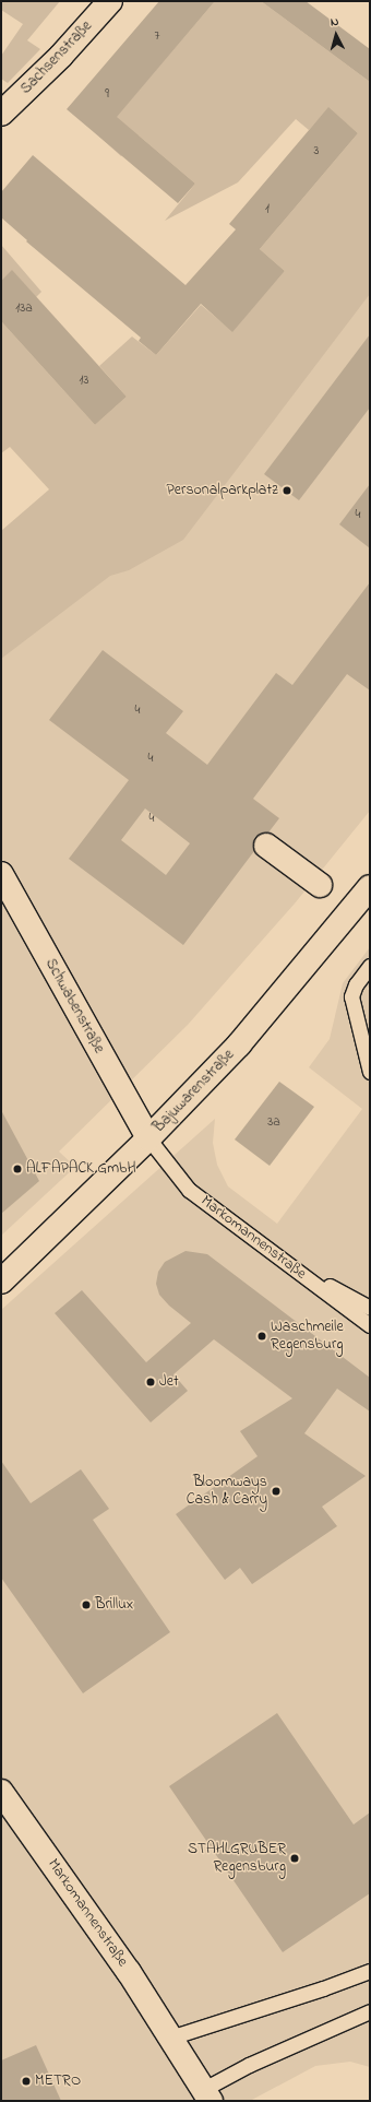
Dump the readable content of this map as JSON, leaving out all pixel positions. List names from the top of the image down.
{
  "streets": {
    "street": [
      "Sachsenstraße",
      "Schwabenstraße",
      "Bajuwarenstraße",
      "Markomannenstraße"
    ]
  },
  "crossings": [
    ["Schwabenstraße", "Bajuwarenstraße"],
    ["Schwabenstraße", "Markomannenstraße"],
    ["Bajuwarenstraße", "Markomannenstraße"]
  ],
  "places": [
    "Personalparkplatz",
    "ALFAPACK GmbH",
    "Waschmeile Regensburg",
    "Jet",
    "Bloomways Cash & Carry",
    "Brillux",
    "STAHLGRUBER Regensburg",
    "METRO"
  ],
  "house_numbers": [
    "7",
    "9",
    "3",
    "1",
    "13a",
    "13",
    "4",
    "4",
    "4",
    "4",
    "3a"
  ],
  "north": "top"
}
